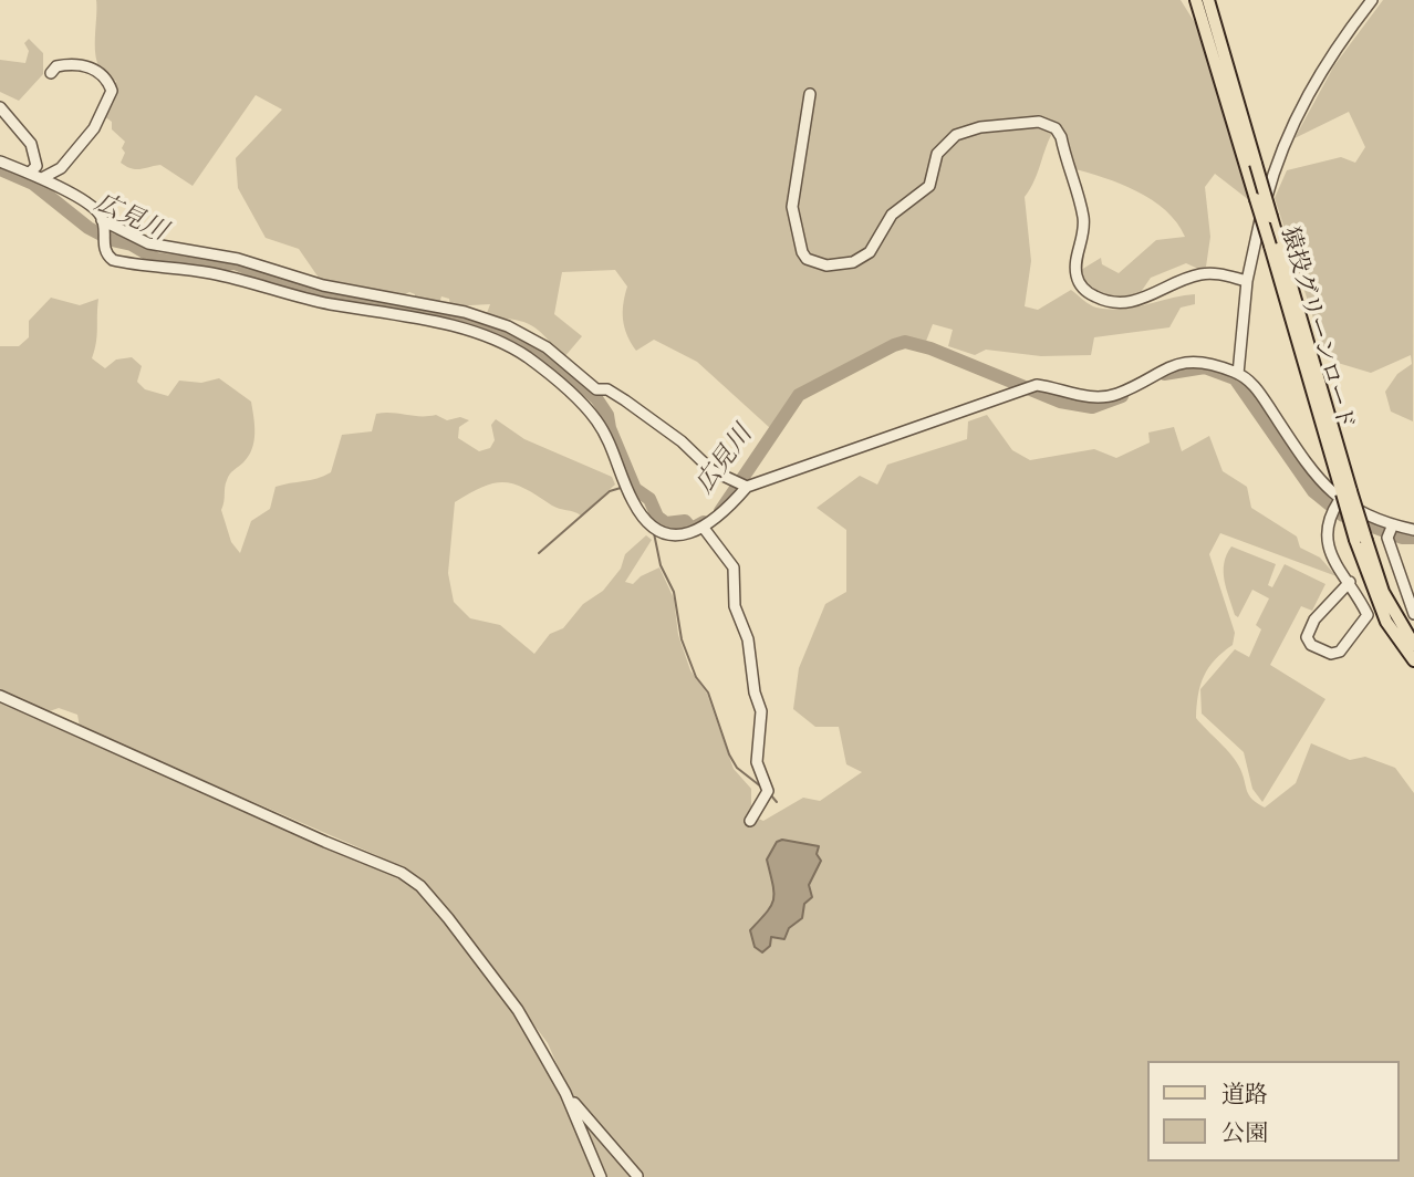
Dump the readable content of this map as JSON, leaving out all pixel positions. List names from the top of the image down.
{
  "streets": {
    "main road": ["猿投グリーンロード"]
  },
  "water": ["広見川"],
  "legend": ["道路", "公園"]
}
